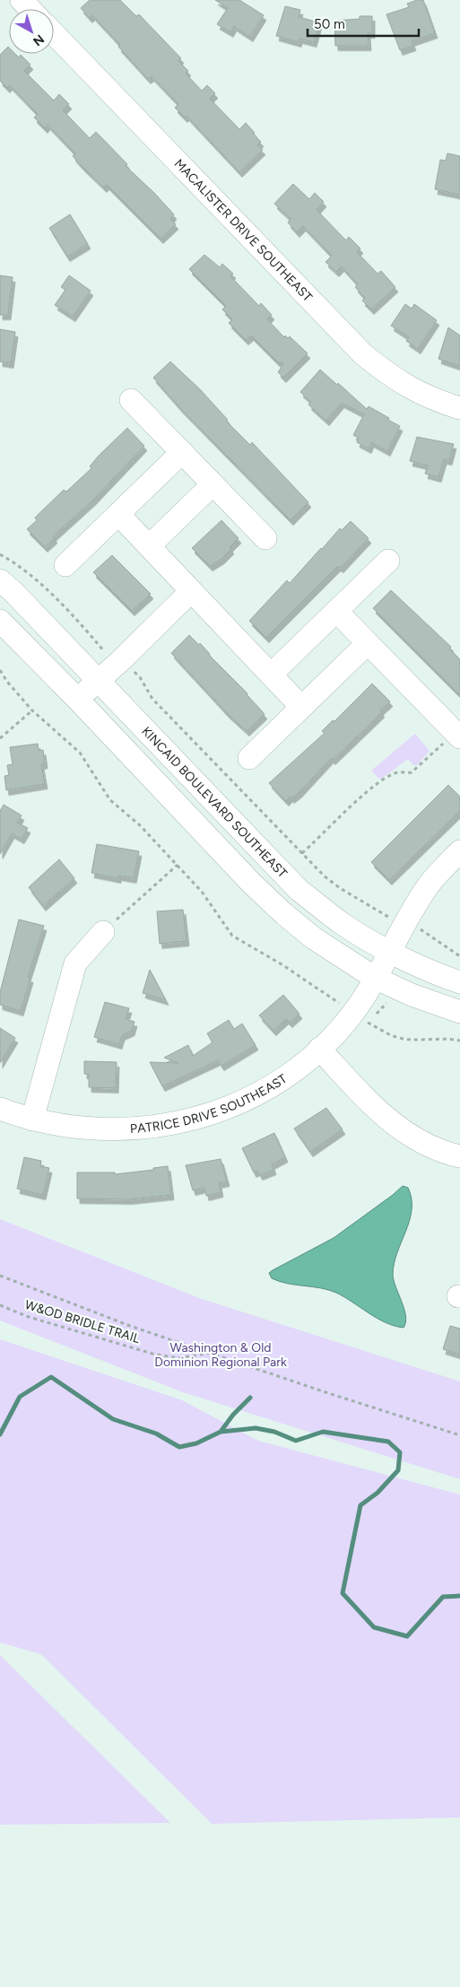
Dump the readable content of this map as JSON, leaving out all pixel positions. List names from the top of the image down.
{
  "streets": {
    "street": ["MACALISTER DRIVE SOUTHEAST", "KINCAID BOULEVARD SOUTHEAST", "PATRICE DRIVE SOUTHEAST"],
    "path": ["W&OD BRIDLE TRAIL"]
  },
  "crossings": [
    ["KINCAID BOULEVARD SOUTHEAST", "PATRICE DRIVE SOUTHEAST"]
  ],
  "parks": ["Washington & Old Dominion Regional Park"],
  "scale_bar": "50 m",
  "north": "bottom right"
}
